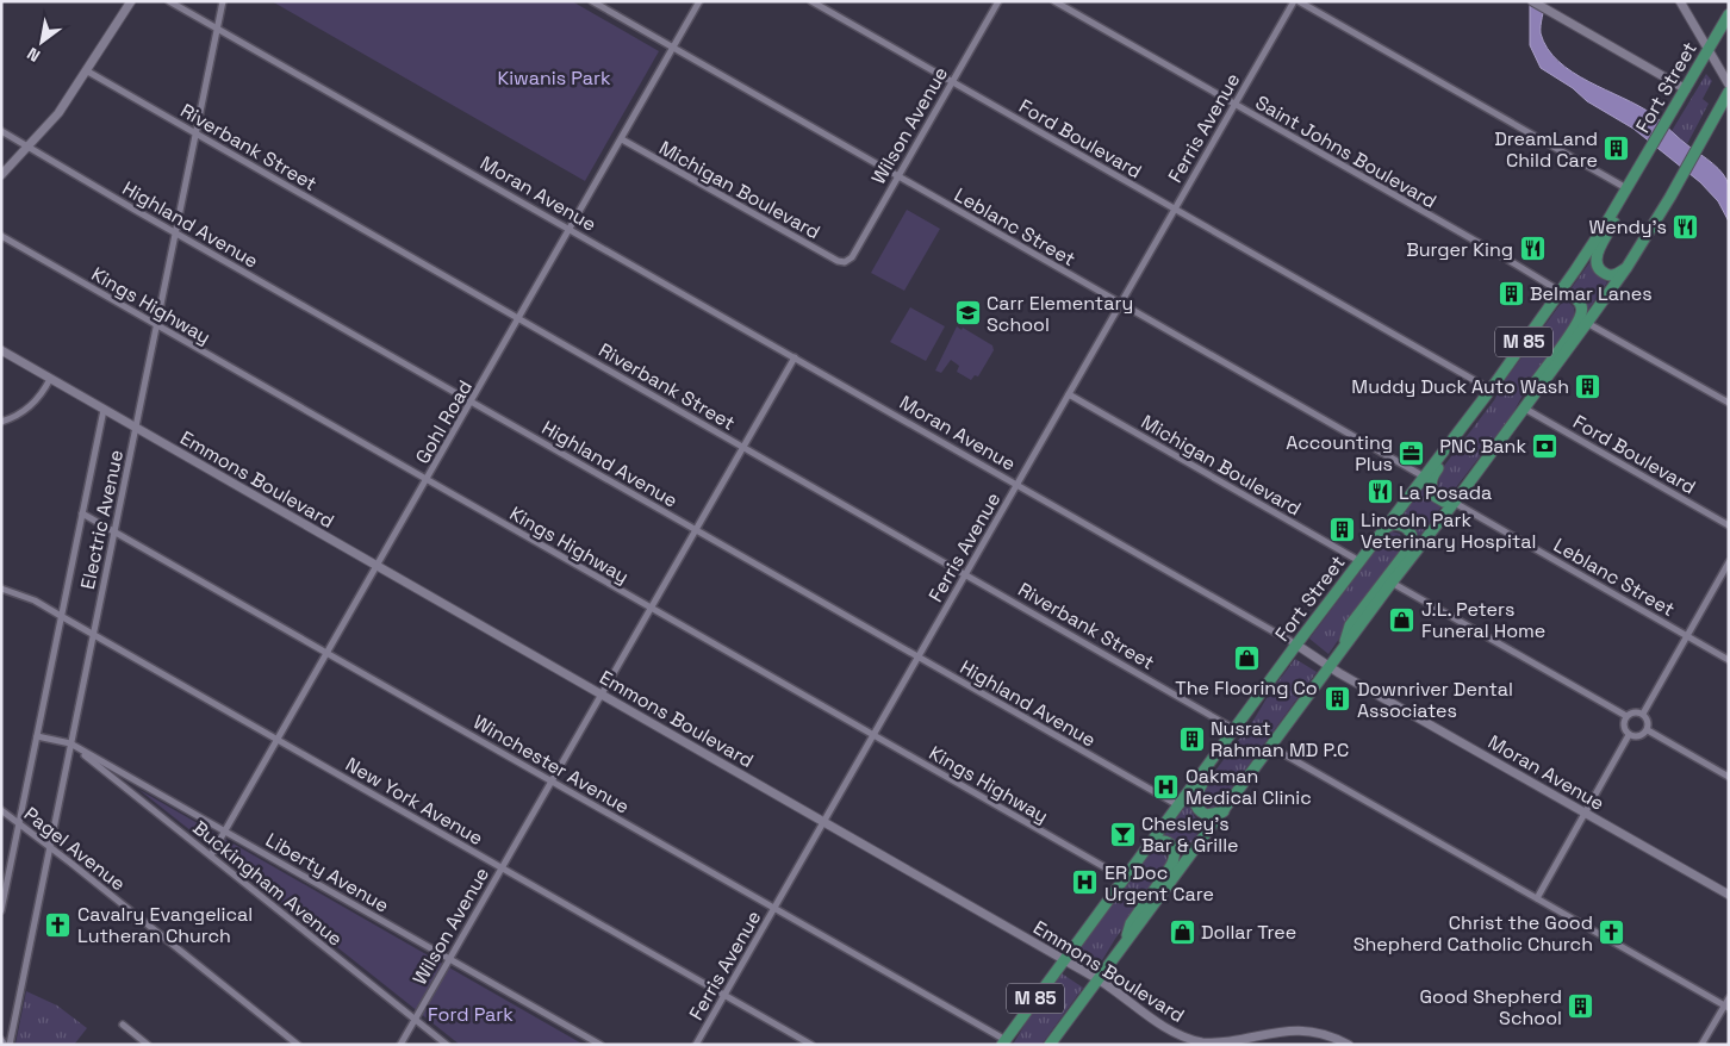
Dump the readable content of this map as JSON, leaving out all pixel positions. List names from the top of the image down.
{
  "streets": {
    "main road": ["Fort Street", "M 85"],
    "street": [
      "Wilson Avenue",
      "Ferris Avenue",
      "Ford Boulevard",
      "Riverbank Street",
      "Saint Johns Boulevard",
      "Michigan Boulevard",
      "Moran Avenue",
      "Highland Avenue",
      "Leblanc Street",
      "Kings Highway",
      "Gohl Road",
      "Emmons Boulevard",
      "Electric Avenue",
      "Winchester Avenue",
      "New York Avenue",
      "Pagel Avenue",
      "Liberty Avenue",
      "Buckingham Avenue"
    ]
  },
  "crossings": [
    ["Fort Street", "Ford Boulevard"],
    ["Fort Street", "Riverbank Street"],
    ["Fort Street", "Saint Johns Boulevard"],
    ["Fort Street", "Michigan Boulevard"],
    ["Fort Street", "Moran Avenue"],
    ["Fort Street", "Highland Avenue"],
    ["Fort Street", "Leblanc Street"],
    ["Fort Street", "Kings Highway"],
    ["Fort Street", "Emmons Boulevard"],
    ["Fort Street", "Winchester Avenue"],
    ["Wilson Avenue", "Ford Boulevard"],
    ["Wilson Avenue", "Riverbank Street"],
    ["Wilson Avenue", "Michigan Boulevard"],
    ["Wilson Avenue", "Moran Avenue"],
    ["Wilson Avenue", "Highland Avenue"],
    ["Wilson Avenue", "Leblanc Street"],
    ["Wilson Avenue", "Kings Highway"],
    ["Wilson Avenue", "Emmons Boulevard"],
    ["Wilson Avenue", "Winchester Avenue"],
    ["Wilson Avenue", "New York Avenue"],
    ["Wilson Avenue", "Liberty Avenue"],
    ["Wilson Avenue", "Buckingham Avenue"],
    ["Ferris Avenue", "Ford Boulevard"],
    ["Ferris Avenue", "Riverbank Street"],
    ["Ferris Avenue", "Saint Johns Boulevard"],
    ["Ferris Avenue", "Michigan Boulevard"],
    ["Ferris Avenue", "Moran Avenue"],
    ["Ferris Avenue", "Highland Avenue"],
    ["Ferris Avenue", "Leblanc Street"],
    ["Ferris Avenue", "Kings Highway"],
    ["Ferris Avenue", "Emmons Boulevard"],
    ["Ferris Avenue", "Winchester Avenue"],
    ["Ferris Avenue", "New York Avenue"],
    ["Ford Boulevard", "M 85"],
    ["Riverbank Street", "Gohl Road"],
    ["Riverbank Street", "Electric Avenue"],
    ["Michigan Boulevard", "Gohl Road"],
    ["Moran Avenue", "M 85"],
    ["Moran Avenue", "Gohl Road"],
    ["Moran Avenue", "Electric Avenue"],
    ["Highland Avenue", "Gohl Road"],
    ["Highland Avenue", "Electric Avenue"],
    ["Leblanc Street", "M 85"],
    ["Leblanc Street", "Gohl Road"],
    ["Kings Highway", "Gohl Road"],
    ["Kings Highway", "Electric Avenue"],
    ["M 85", "Emmons Boulevard"],
    ["Gohl Road", "Emmons Boulevard"],
    ["Gohl Road", "Winchester Avenue"],
    ["Gohl Road", "New York Avenue"],
    ["Gohl Road", "Liberty Avenue"],
    ["Gohl Road", "Buckingham Avenue"],
    ["Emmons Boulevard", "Electric Avenue"],
    ["Electric Avenue", "Winchester Avenue"],
    ["Electric Avenue", "New York Avenue"],
    ["Electric Avenue", "Pagel Avenue"],
    ["Electric Avenue", "Liberty Avenue"],
    ["Electric Avenue", "Buckingham Avenue"],
    ["Liberty Avenue", "Buckingham Avenue"]
  ],
  "parks": ["Kiwanis Park", "Ford Park"],
  "places": {
    "building": [
      "DreamLand Child Care",
      "Belmar Lanes",
      "Muddy Duck Auto Wash",
      "Lincoln Park Veterinary Hospital",
      "Downriver Dental Associates",
      "Nusrat Rahman MD P.C",
      "Good Shepherd School"
    ],
    "restaurant": ["Wendy's", "Burger King", "La Posada"],
    "school or university": ["Carr Elementary School"],
    "bank": ["PNC Bank"],
    "office": ["Accounting Plus"],
    "shop": ["J.L. Peters Funeral Home", "The Flooring Co", "Dollar Tree"],
    "hospital": ["Oakman Medical Clinic", "ER Doc Urgent Care"],
    "bar": ["Chesley's Bar & Grille"],
    "church": ["Cavalry Evangelical Lutheran Church", "Christ the Good Shepherd Catholic Church"]
  },
  "north": "bottom left"
}
